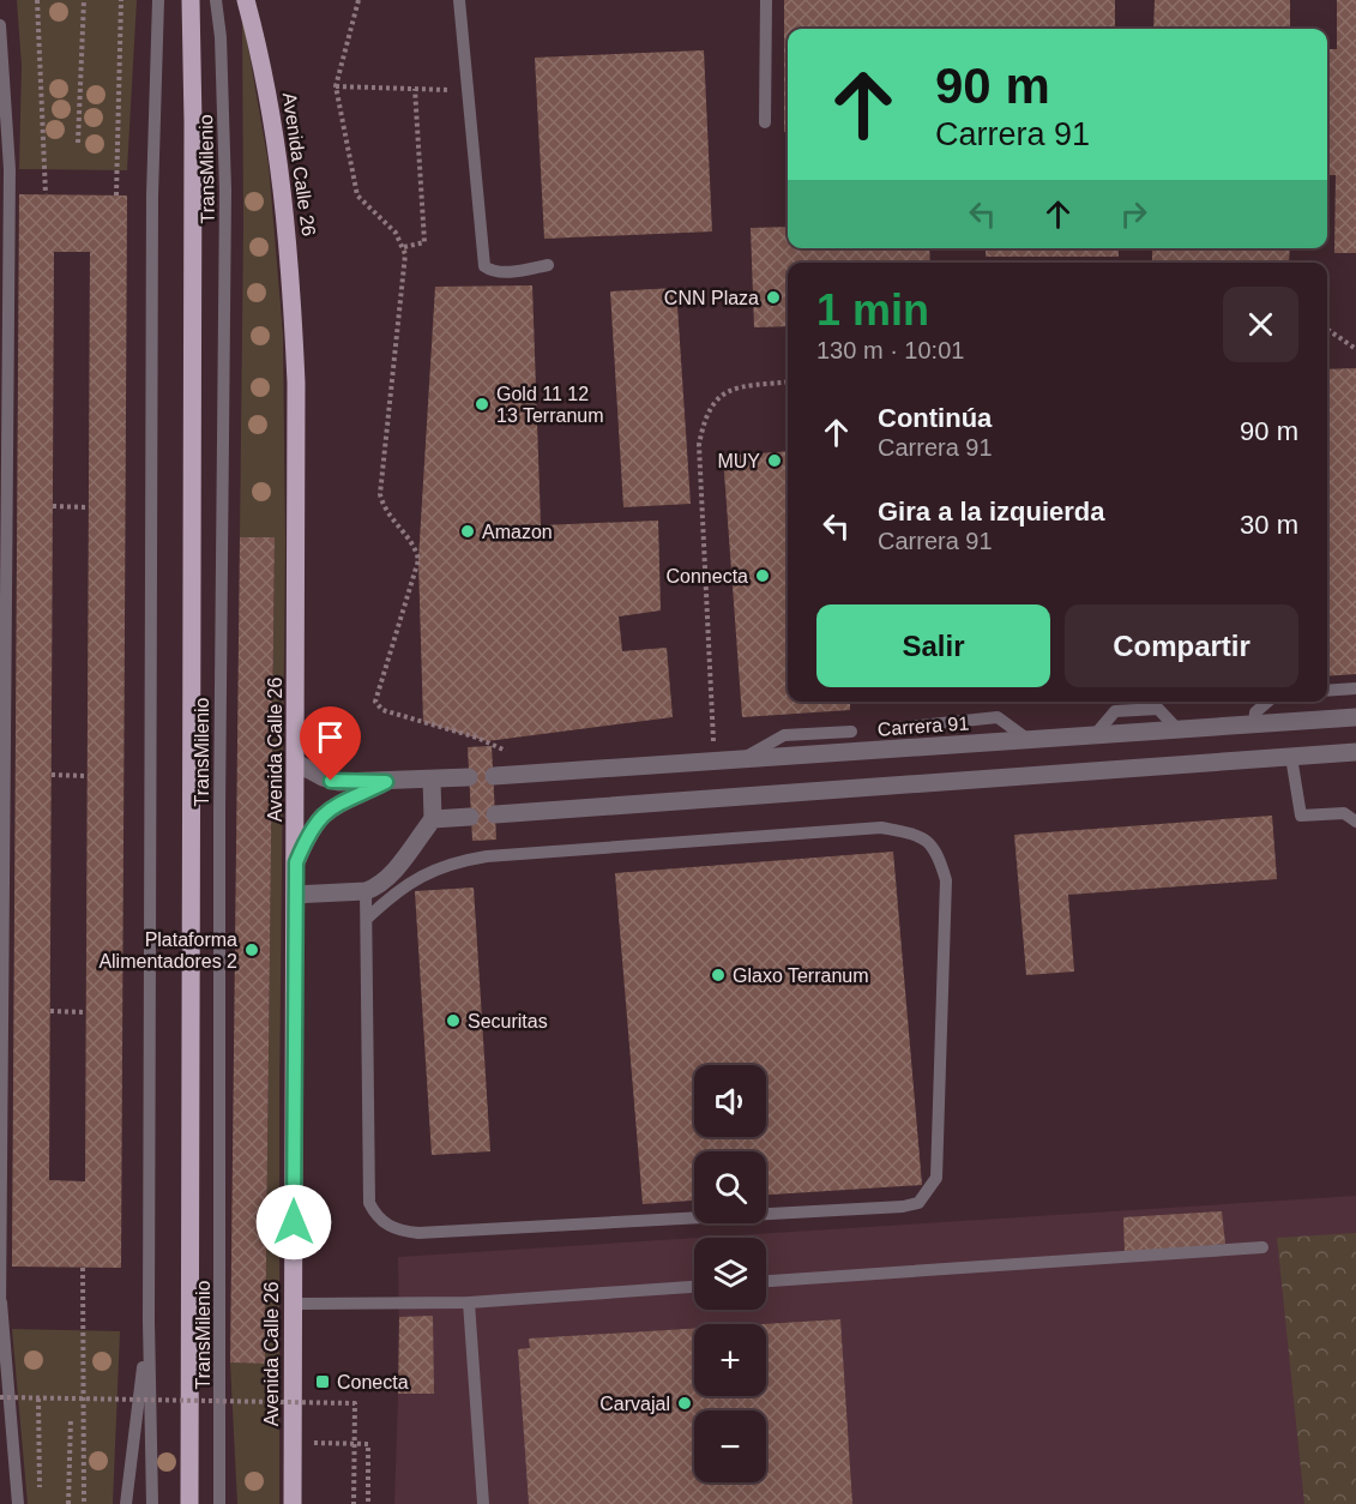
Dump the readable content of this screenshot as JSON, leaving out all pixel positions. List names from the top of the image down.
{
  "streets": {
    "main road": ["Avenida Calle 26"],
    "street": ["Carrera 91"],
    "lane": ["TransMilenio"]
  },
  "places": {
    "other": [
      "CNN Plaza",
      "Gold 11 12 13 Terranum",
      "MUY",
      "Amazon",
      "Connecta",
      "Plataforma Alimentadores 2",
      "Glaxo Terranum",
      "Securitas",
      "Carvajal"
    ],
    "transit": ["Conecta"]
  },
  "page": {
    "turn": ["90 m", "Carrera 91"],
    "heading": ["1 min", "130 m · 10:01"],
    "list": [
      {
        "name": "Continúa",
        "note": "Carrera 91",
        "value": "90 m"
      },
      {
        "name": "Gira a la izquierda",
        "note": "Carrera 91",
        "value": "30 m"
      }
    ],
    "buttons": ["Salir", "Compartir"],
    "map_buttons": ["+", "−"]
  }
}
